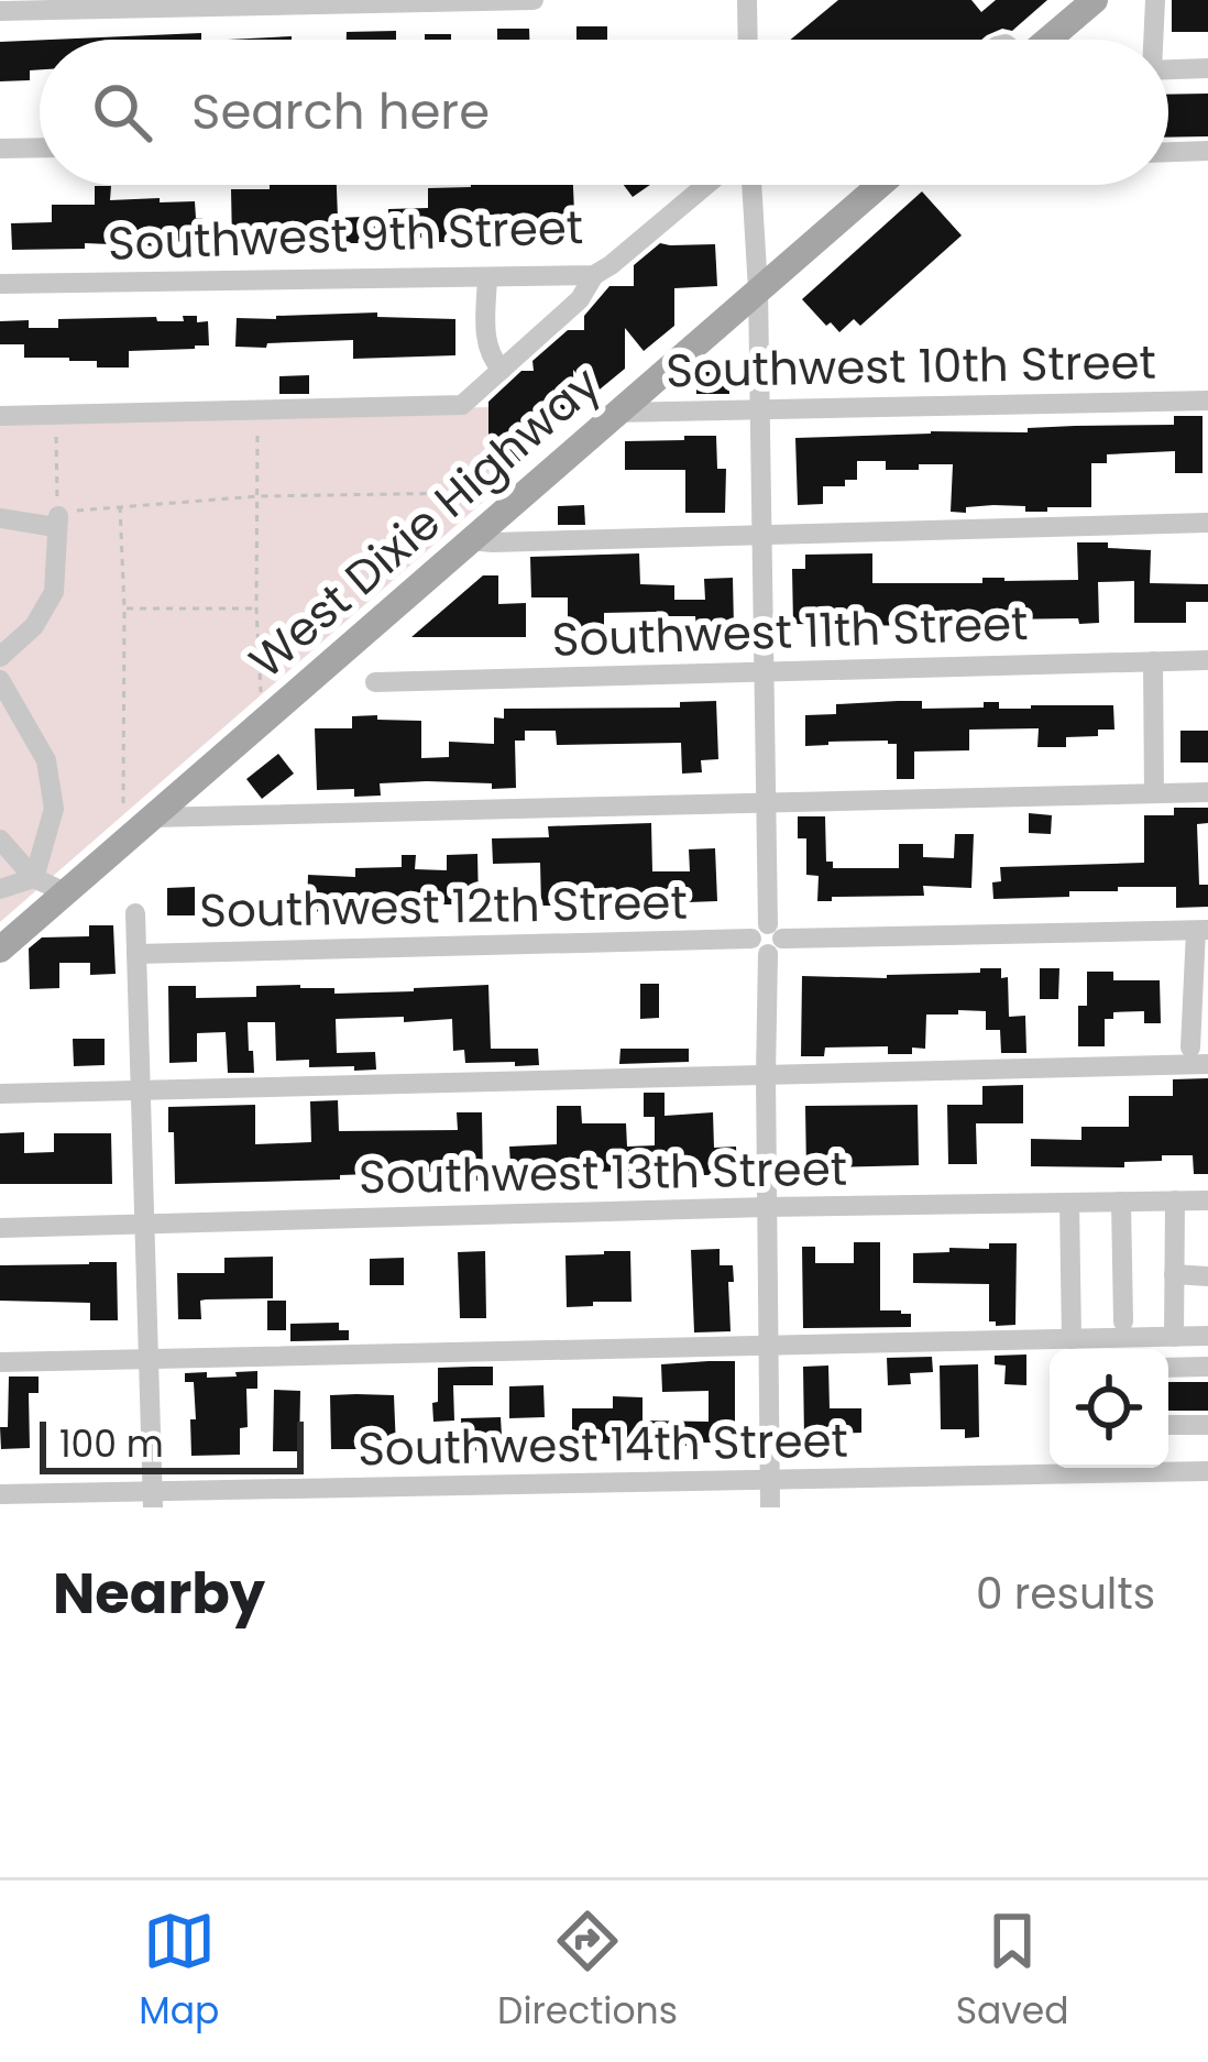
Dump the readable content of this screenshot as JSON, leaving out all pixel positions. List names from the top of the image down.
{
  "streets": {
    "main road": ["West Dixie Highway"],
    "street": [
      "Southwest 9th Street",
      "Southwest 10th Street",
      "Southwest 11th Street",
      "Southwest 12th Street",
      "Southwest 13th Street",
      "Southwest 14th Street"
    ]
  },
  "crossings": [
    ["Southwest 10th Street", "West Dixie Highway"]
  ],
  "scale_bar": "100 m",
  "page": {
    "search": "Search here",
    "scale": "100 m",
    "heading": ["Nearby", "0 results"],
    "nav": ["Map", "Directions", "Saved"]
  }
}
